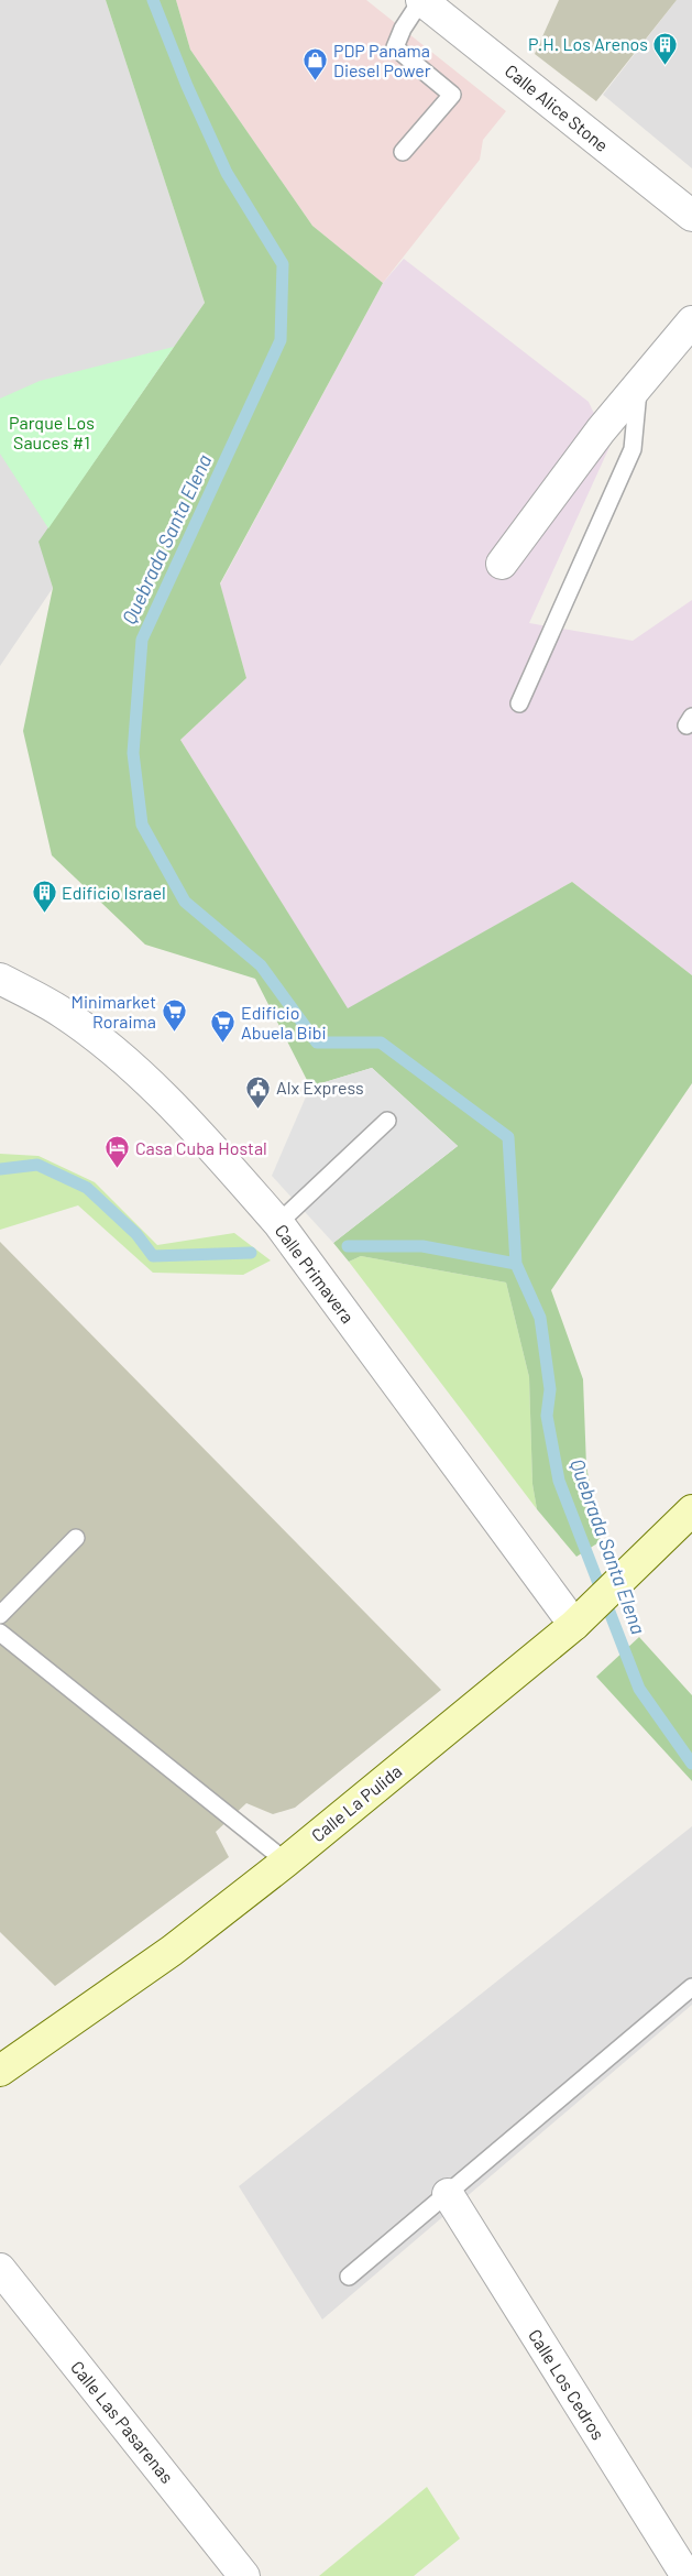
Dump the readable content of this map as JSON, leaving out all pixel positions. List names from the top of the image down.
{
  "streets": {
    "main road": ["Calle La Pulida"],
    "street": [
      "Calle Alice Stone",
      "Calle Primavera",
      "Calle Los Cedros",
      "Calle Las Pasarenas"
    ]
  },
  "crossings": [
    ["Calle Primavera", "Calle La Pulida"]
  ],
  "water": ["Quebrada Santa Elena"],
  "parks": ["Parque Los Sauces #1"],
  "places": {
    "building": ["P.H. Los Arenos", "Edificio Israel"],
    "shop": ["PDP Panama Diesel Power"],
    "supermarket": ["Minimarket Roraima", "Edificio Abuela Bibi"],
    "public building": ["Alx Express"],
    "hotel": ["Casa Cuba Hostal"]
  }
}
